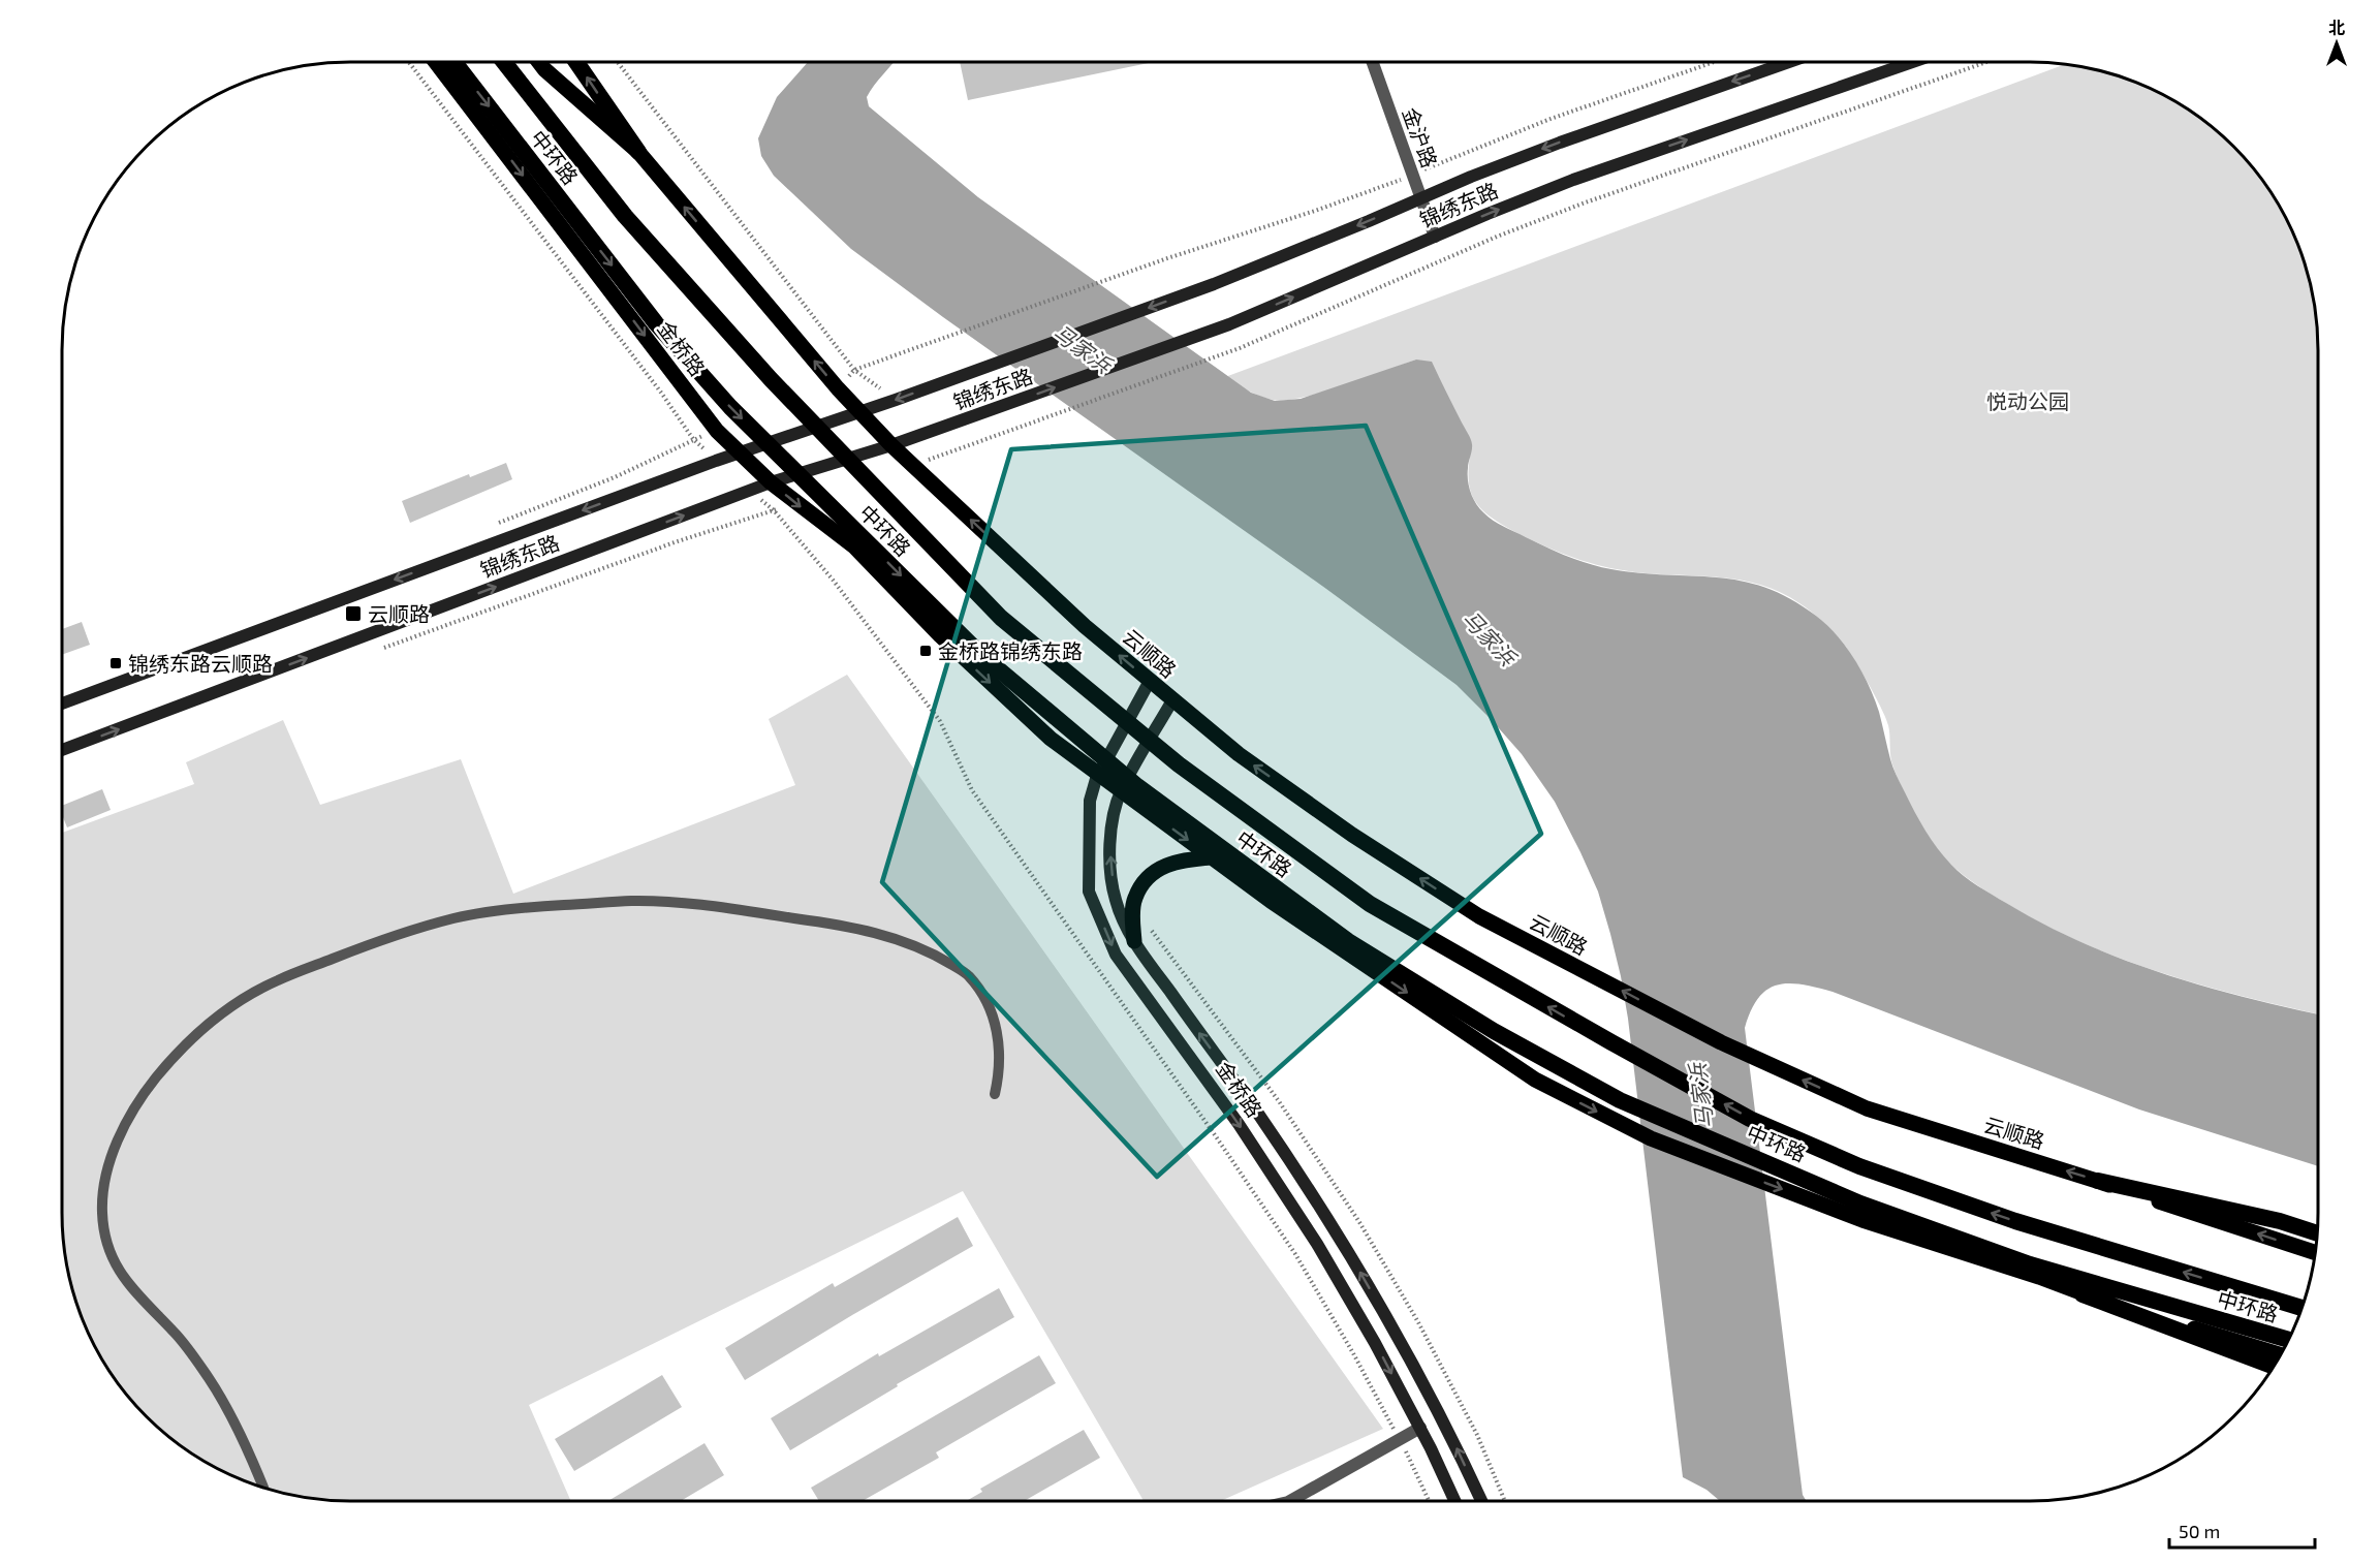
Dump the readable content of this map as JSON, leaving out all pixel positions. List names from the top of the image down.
{
  "streets": {
    "highway": ["中环路"],
    "main road": ["锦绣东路", "金桥路", "云顺路"],
    "street": ["金沪路"]
  },
  "crossings": [
    ["金沪路", "锦绣东路"],
    ["锦绣东路", "金桥路"],
    ["锦绣东路", "云顺路"],
    ["金桥路", "云顺路"]
  ],
  "water": ["马家浜"],
  "parks": ["悦动公园"],
  "places": {
    "transit": ["云顺路", "金桥路锦绣东路", "锦绣东路云顺路"]
  },
  "scale_bar": "50 m",
  "north": "top"
}
